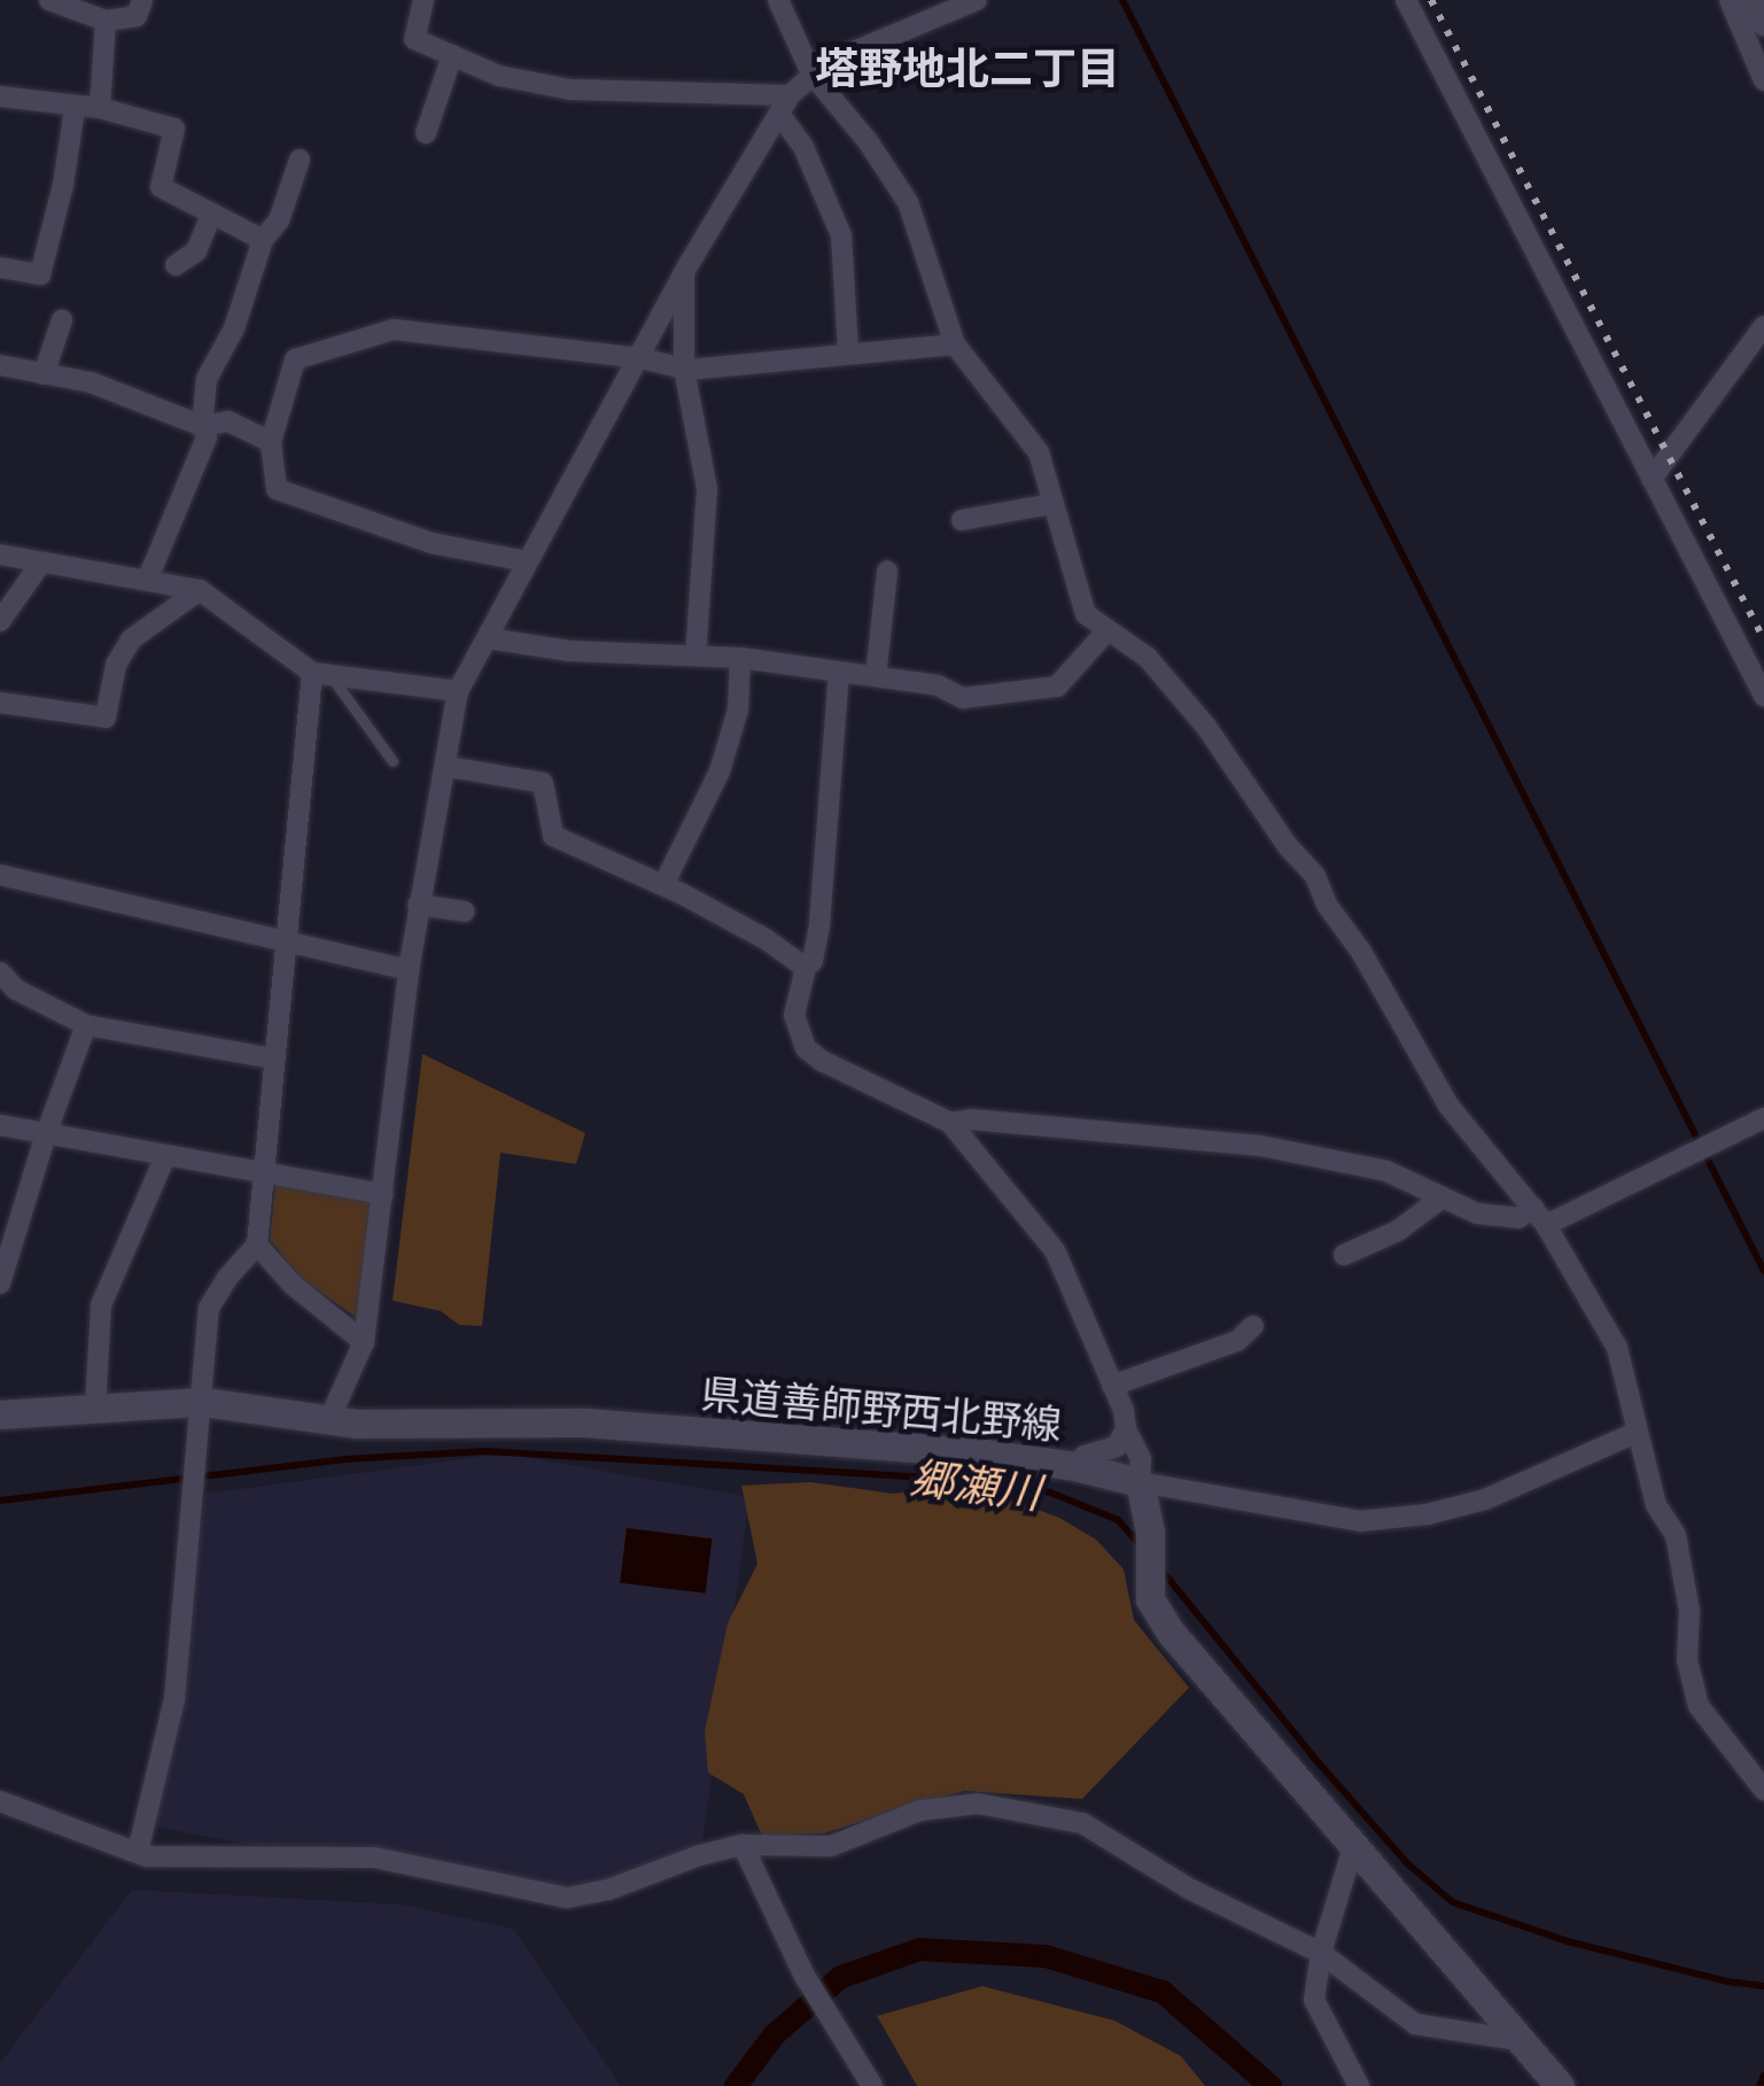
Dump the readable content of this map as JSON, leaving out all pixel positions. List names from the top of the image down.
{
  "streets": {
    "main road": ["県道善師野西北野線"]
  },
  "districts": ["塔野地北二丁目"],
  "water": ["郷瀬川"]
}
